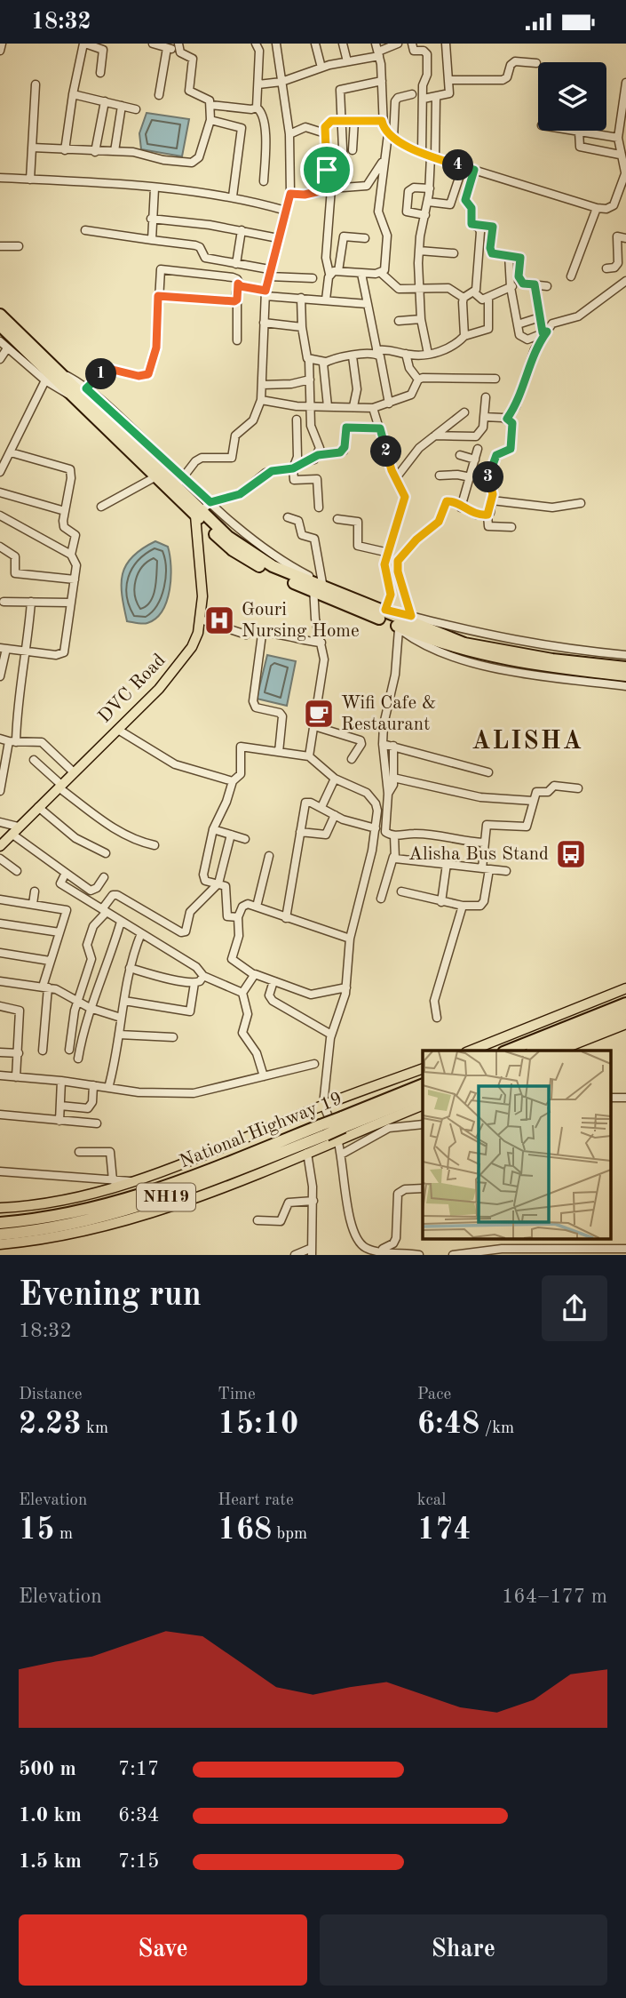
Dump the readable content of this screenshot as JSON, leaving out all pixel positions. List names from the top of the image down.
{
  "streets": {
    "highway": ["National Highway 19", "NH19"],
    "main road": ["DVC Road"]
  },
  "crossings": [
    ["National Highway 19", "NH19"]
  ],
  "districts": ["ALISHA"],
  "places": {
    "hospital": ["Gouri Nursing Home"],
    "cafe": ["Wifi Cafe & Restaurant"],
    "bus stop": ["Alisha Bus Stand"]
  },
  "page": {
    "status": "18:32",
    "pins": [
      "4",
      "1",
      "2",
      "3"
    ],
    "heading": ["Evening run", "18:32"],
    "stats": [
      ["Distance", "2.23 km"],
      ["Time", "15:10"],
      ["Pace", "6:48 /km"],
      ["Elevation", "15 m"],
      ["Heart rate", "168 bpm"],
      ["kcal", "174"]
    ],
    "chart": ["Elevation", "164–177 m"],
    "list": [
      {
        "name": "500 m",
        "note": "7:17"
      },
      {
        "name": "1.0 km",
        "note": "6:34"
      },
      {
        "name": "1.5 km",
        "note": "7:15"
      }
    ],
    "buttons": ["Save", "Share"]
  }
}
